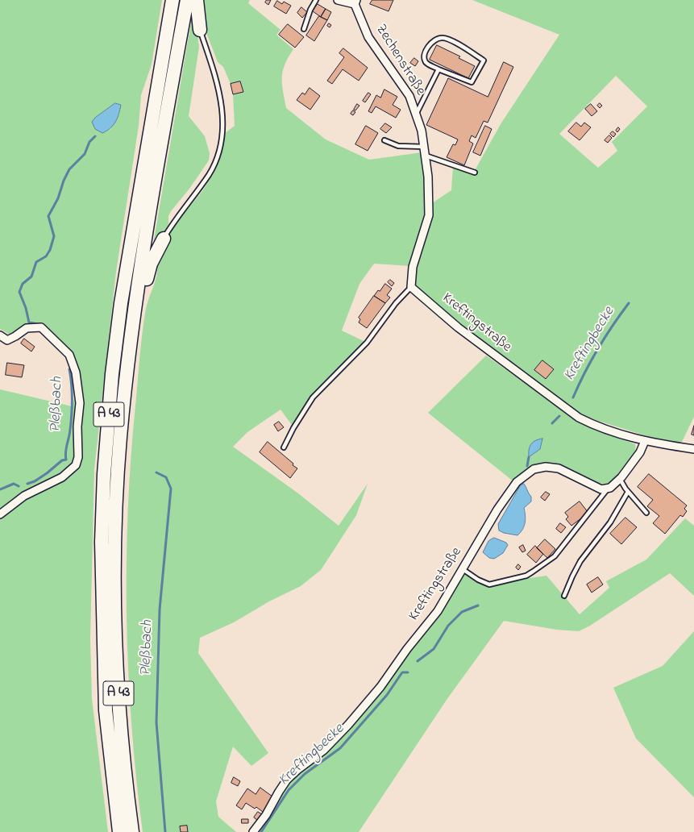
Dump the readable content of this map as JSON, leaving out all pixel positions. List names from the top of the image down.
{
  "streets": {
    "highway": ["A 43"],
    "street": ["Zechenstraße", "Kreftingstraße"]
  },
  "crossings": [
    ["Zechenstraße", "Kreftingstraße"]
  ],
  "water": ["Kreftingbecke", "Pleßbach"]
}
